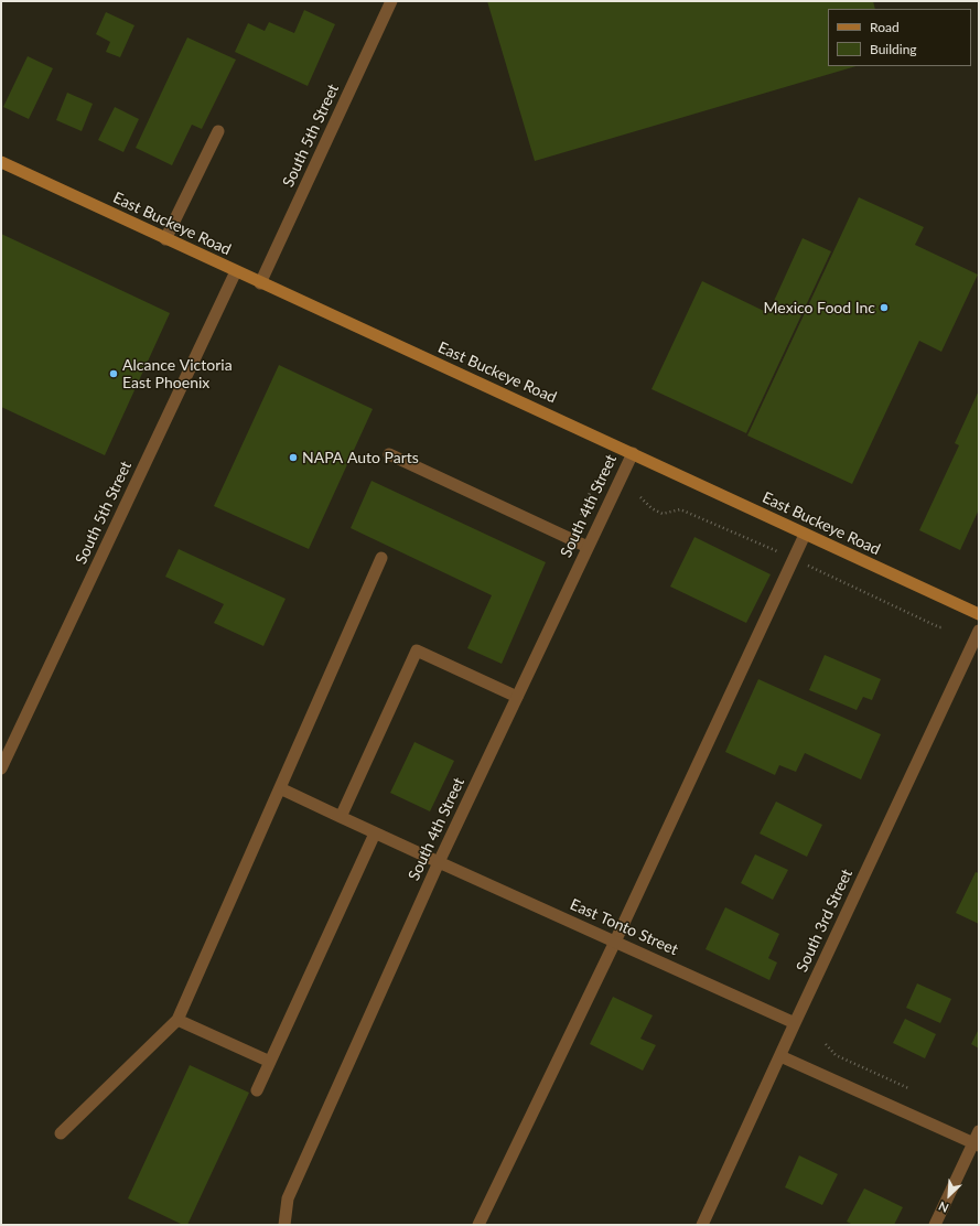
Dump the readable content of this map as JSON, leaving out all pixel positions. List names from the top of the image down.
{
  "streets": {
    "main road": ["East Buckeye Road"],
    "street": [
      "South 5th Street",
      "South 4th Street",
      "South 3rd Street",
      "East Tonto Street"
    ]
  },
  "crossings": [
    ["South 5th Street", "East Buckeye Road"],
    ["East Buckeye Road", "South 4th Street"],
    ["South 4th Street", "East Tonto Street"],
    ["South 3rd Street", "East Tonto Street"]
  ],
  "places": ["Mexico Food Inc", "Alcance Victoria East Phoenix", "NAPA Auto Parts"],
  "legend": ["Road", "Building"],
  "north": "bottom left"
}
